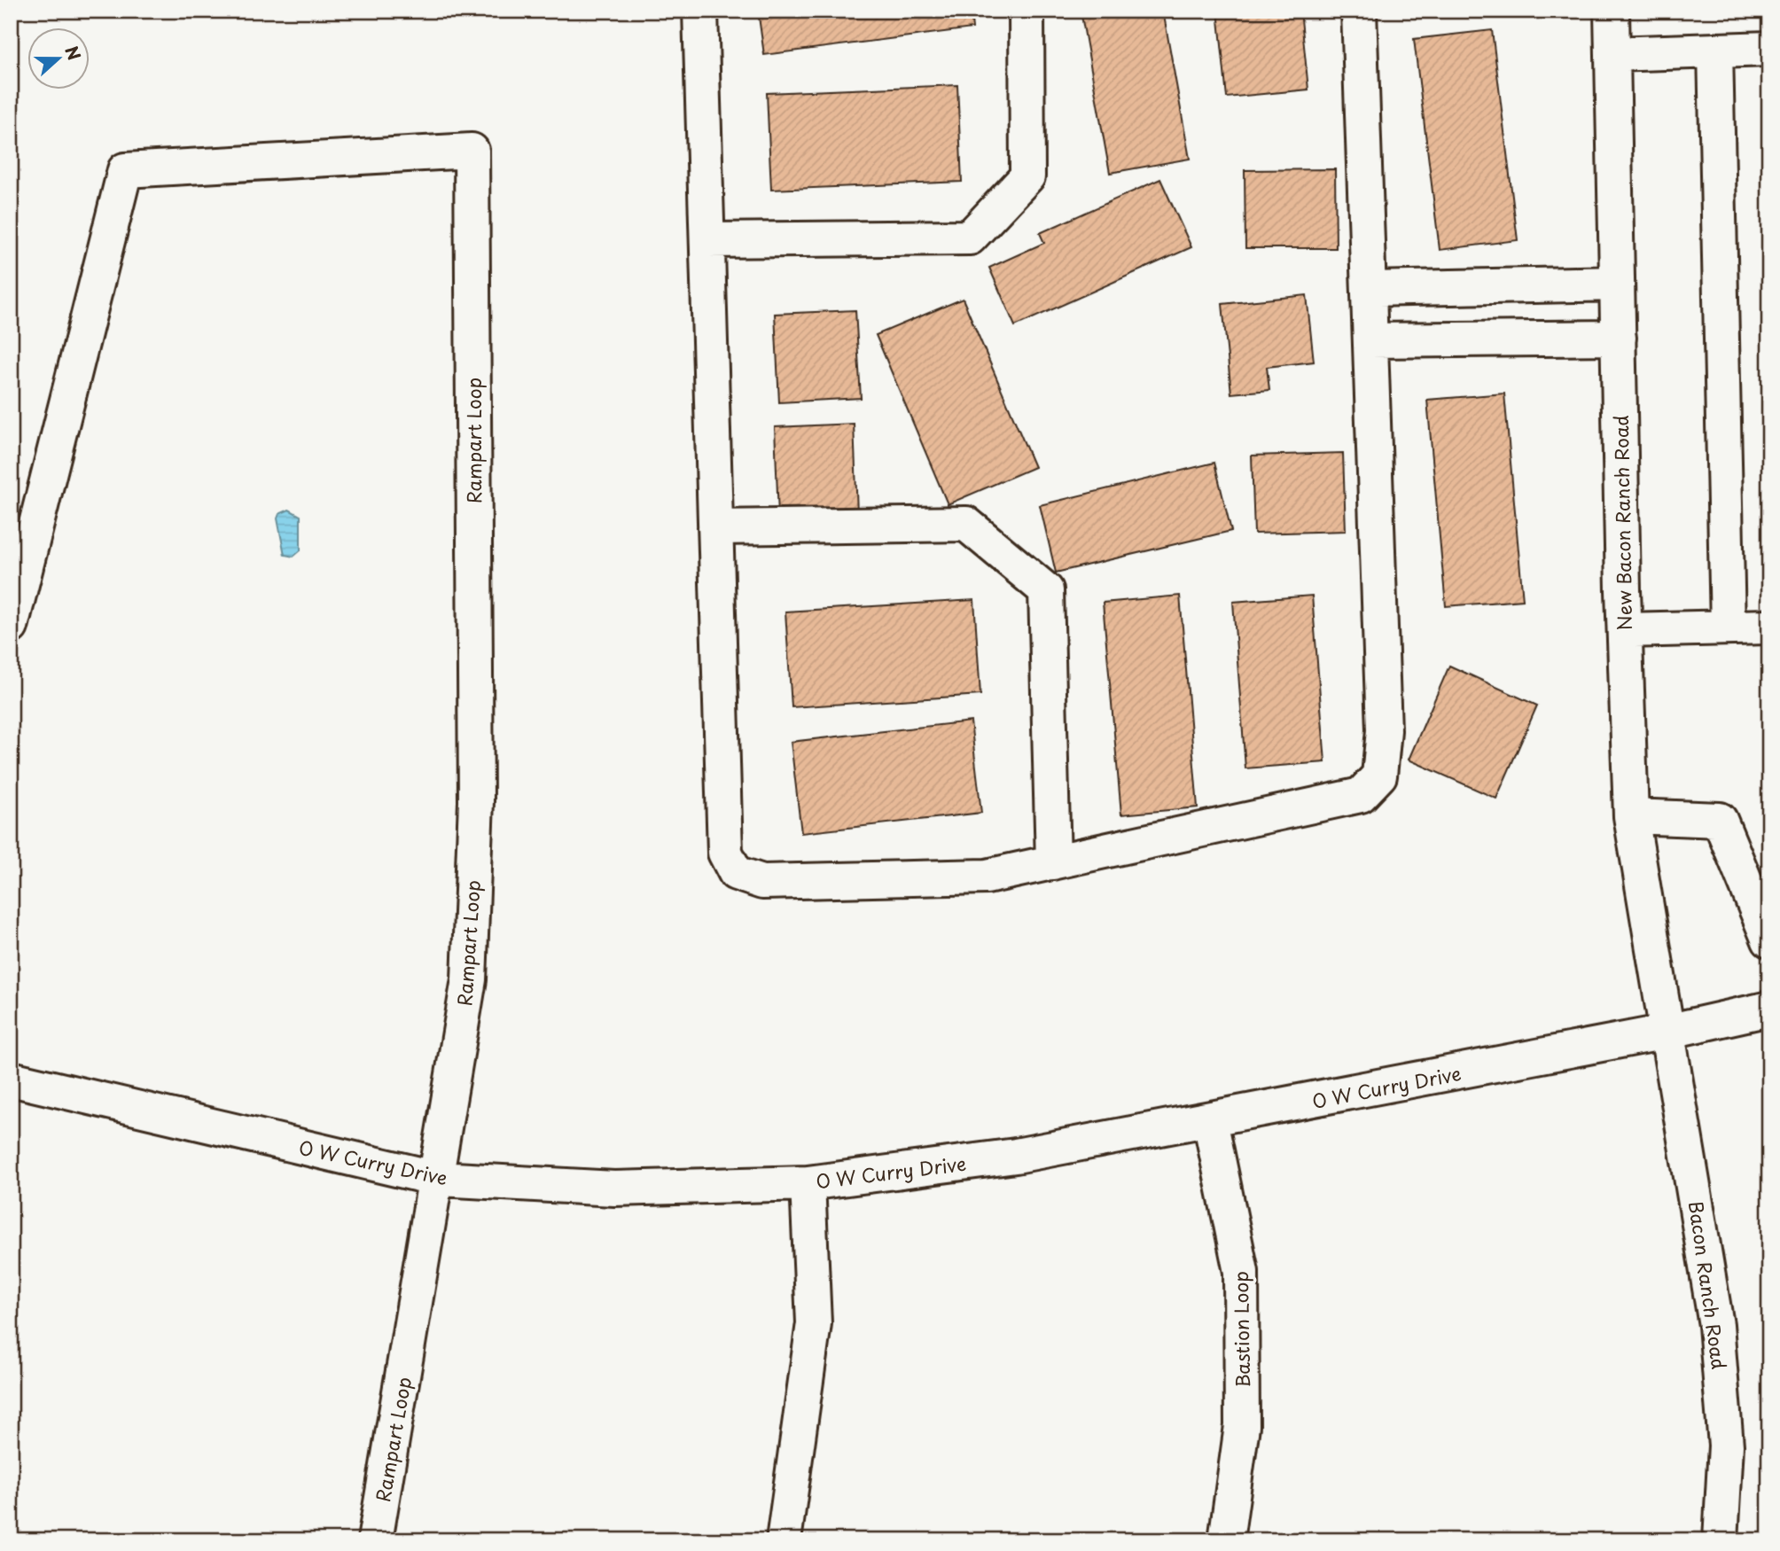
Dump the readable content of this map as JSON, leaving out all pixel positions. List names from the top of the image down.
{
  "streets": {
    "street": [
      "Rampart Loop",
      "New Bacon Ranch Road",
      "O W Curry Drive",
      "Bacon Ranch Road",
      "Bastion Loop"
    ]
  },
  "crossings": [
    ["Rampart Loop", "O W Curry Drive"],
    ["New Bacon Ranch Road", "O W Curry Drive"],
    ["New Bacon Ranch Road", "Bacon Ranch Road"],
    ["O W Curry Drive", "Bacon Ranch Road"],
    ["O W Curry Drive", "Bastion Loop"]
  ],
  "north": "right"
}
